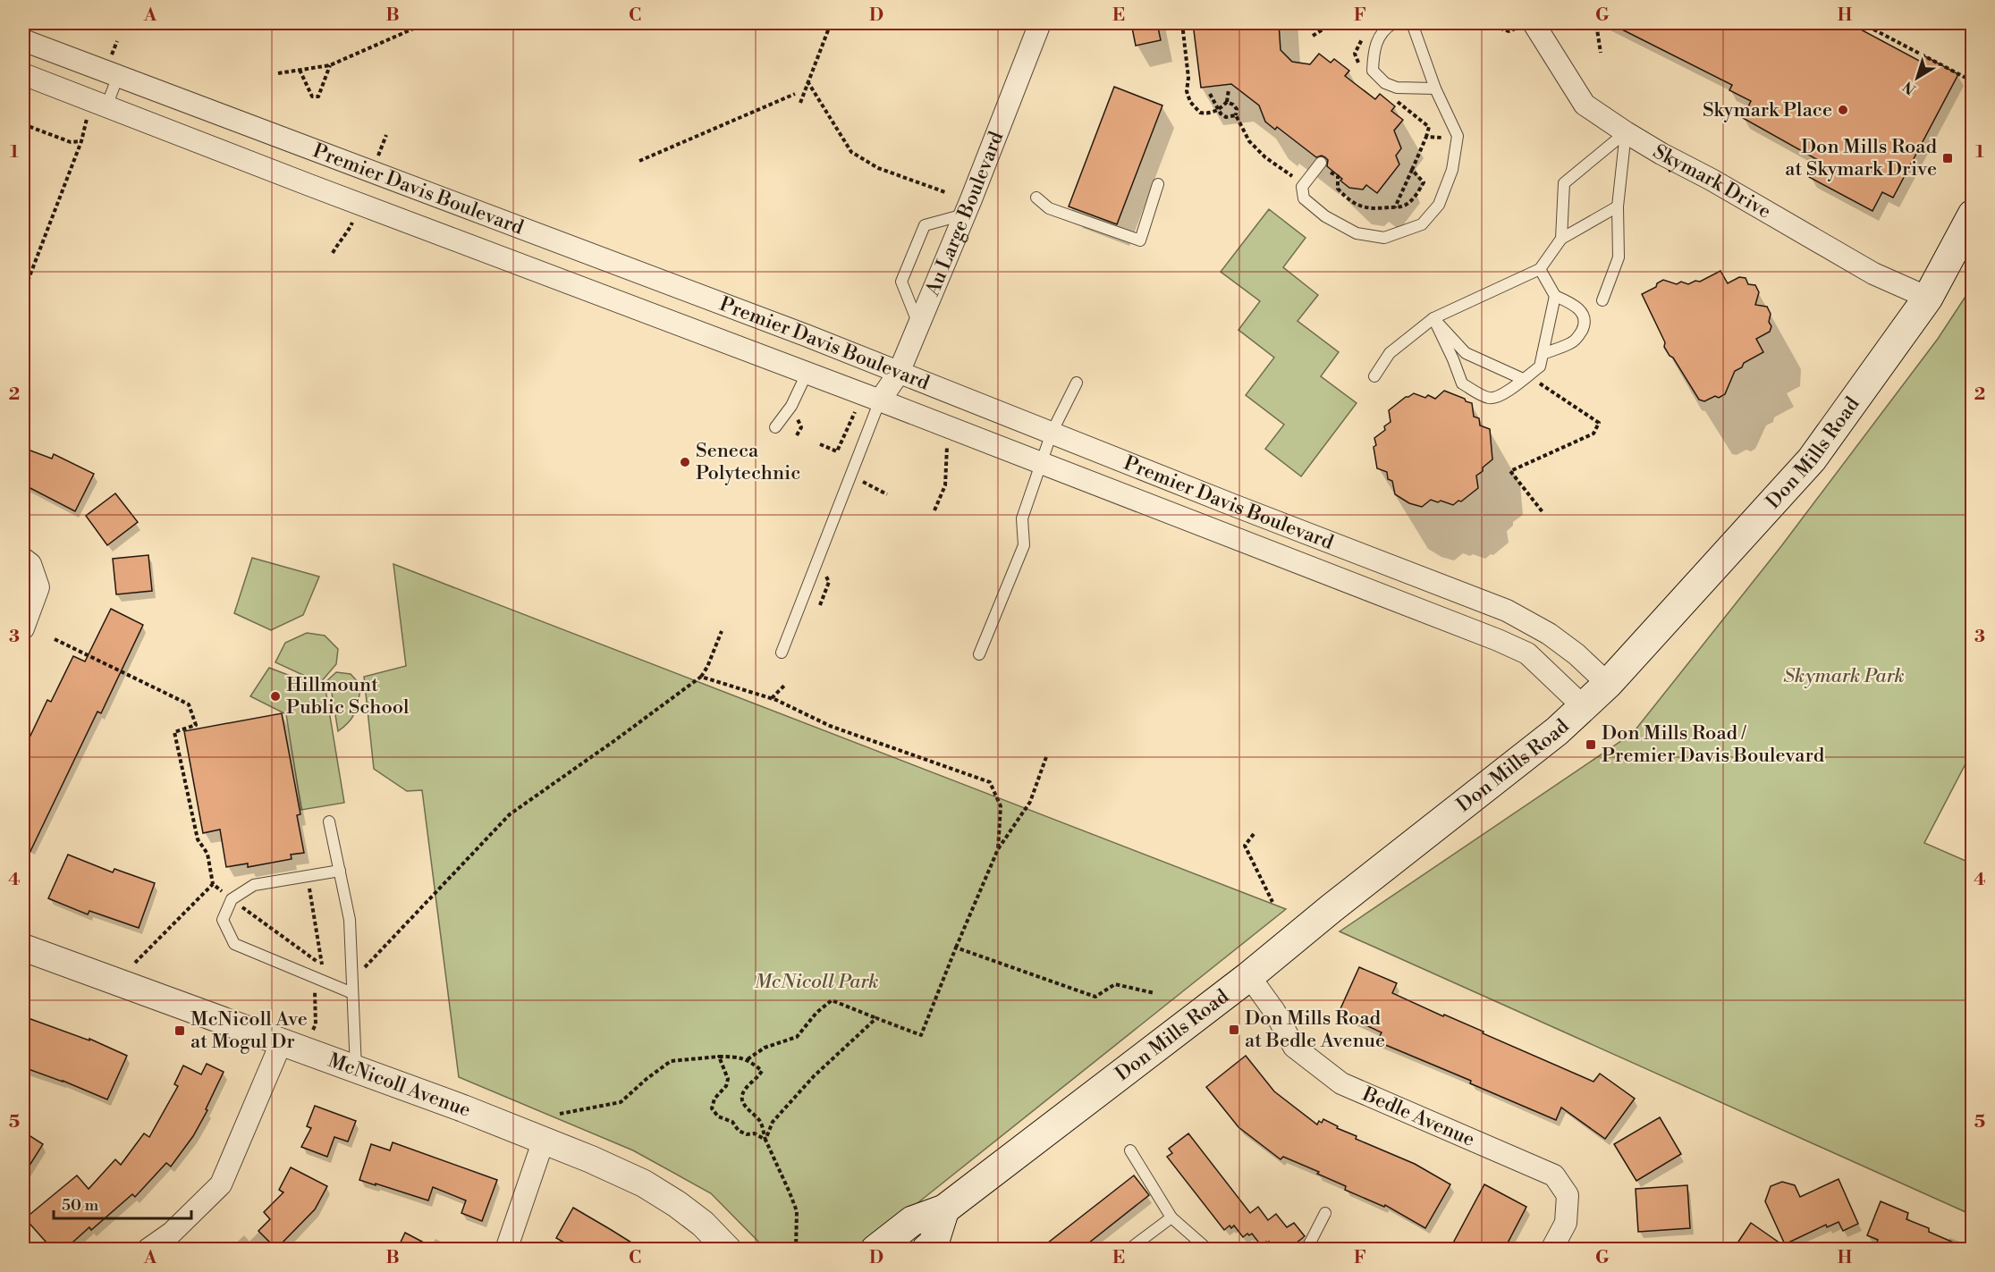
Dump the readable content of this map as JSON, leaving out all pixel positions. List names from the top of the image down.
{
  "streets": {
    "main road": ["Don Mills Road"],
    "street": [
      "Skymark Drive",
      "Premier Davis Boulevard",
      "Au Large Boulevard",
      "McNicoll Avenue",
      "Bedle Avenue"
    ]
  },
  "crossings": [
    ["Skymark Drive", "Don Mills Road"],
    ["Premier Davis Boulevard", "Au Large Boulevard"],
    ["Premier Davis Boulevard", "Don Mills Road"],
    ["Don Mills Road", "Bedle Avenue"]
  ],
  "parks": ["Skymark Park", "McNicoll Park"],
  "places": {
    "other": ["Skymark Place", "Seneca Polytechnic", "Hillmount Public School"],
    "transit": [
      "Don Mills Road at Skymark Drive",
      "Don Mills Road / Premier Davis Boulevard",
      "Don Mills Road at Bedle Avenue",
      "McNicoll Ave at Mogul Dr"
    ]
  },
  "scale_bar": "50 m",
  "north": "bottom left",
  "grid": {
    "columns": [
      "A",
      "B",
      "C",
      "D",
      "E",
      "F",
      "G",
      "H"
    ],
    "rows": [
      "1",
      "2",
      "3",
      "4",
      "5"
    ]
  }
}
